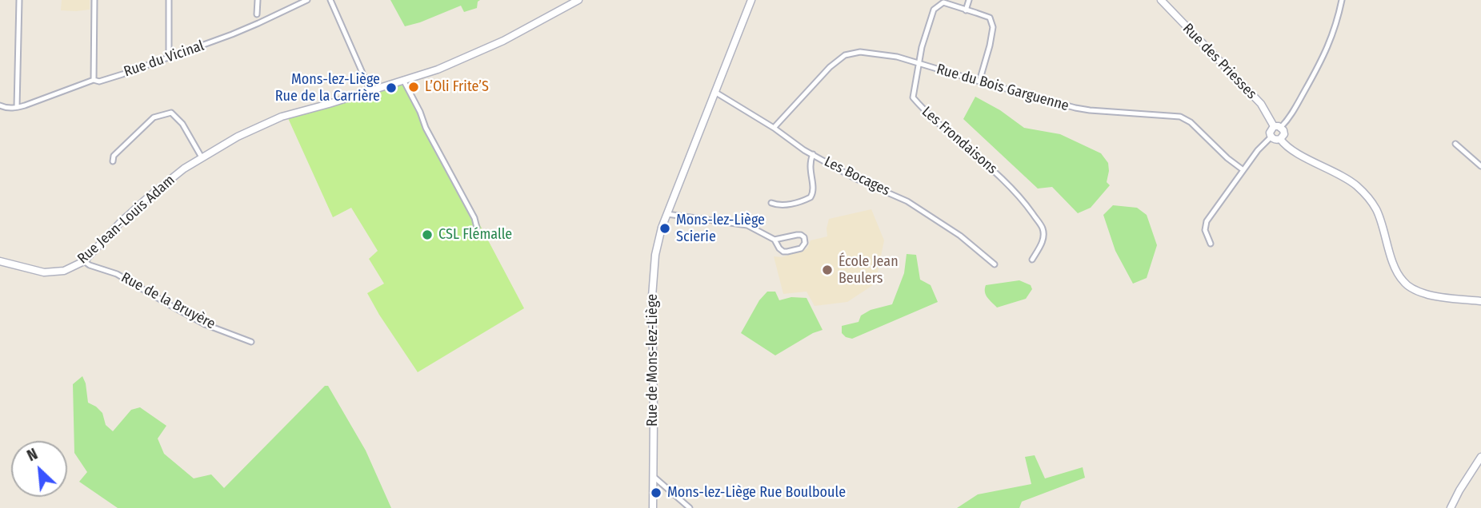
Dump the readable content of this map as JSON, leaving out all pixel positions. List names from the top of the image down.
{
  "streets": {
    "street": [
      "Rue du Vicinal",
      "Rue des Priesses",
      "Rue du Bois Garguenne",
      "Les Frondaisons",
      "Les Bocages",
      "Rue Jean-Louis Adam",
      "Rue de la Bruyère",
      "Rue de Mons-lez-Liège"
    ]
  },
  "crossings": [
    ["Rue du Bois Garguenne", "Les Frondaisons"],
    ["Rue du Bois Garguenne", "Les Bocages"],
    ["Les Bocages", "Rue de Mons-lez-Liège"],
    ["Rue Jean-Louis Adam", "Rue de la Bruyère"]
  ],
  "places": [
    "L’Oli Frite’S",
    "Mons-lez-Liège Rue de la Carrière",
    "Mons-lez-Liège Scierie",
    "CSL Flémalle",
    "École Jean Beulers",
    "Mons-lez-Liège Rue Boulboule"
  ],
  "north": "top left"
}
